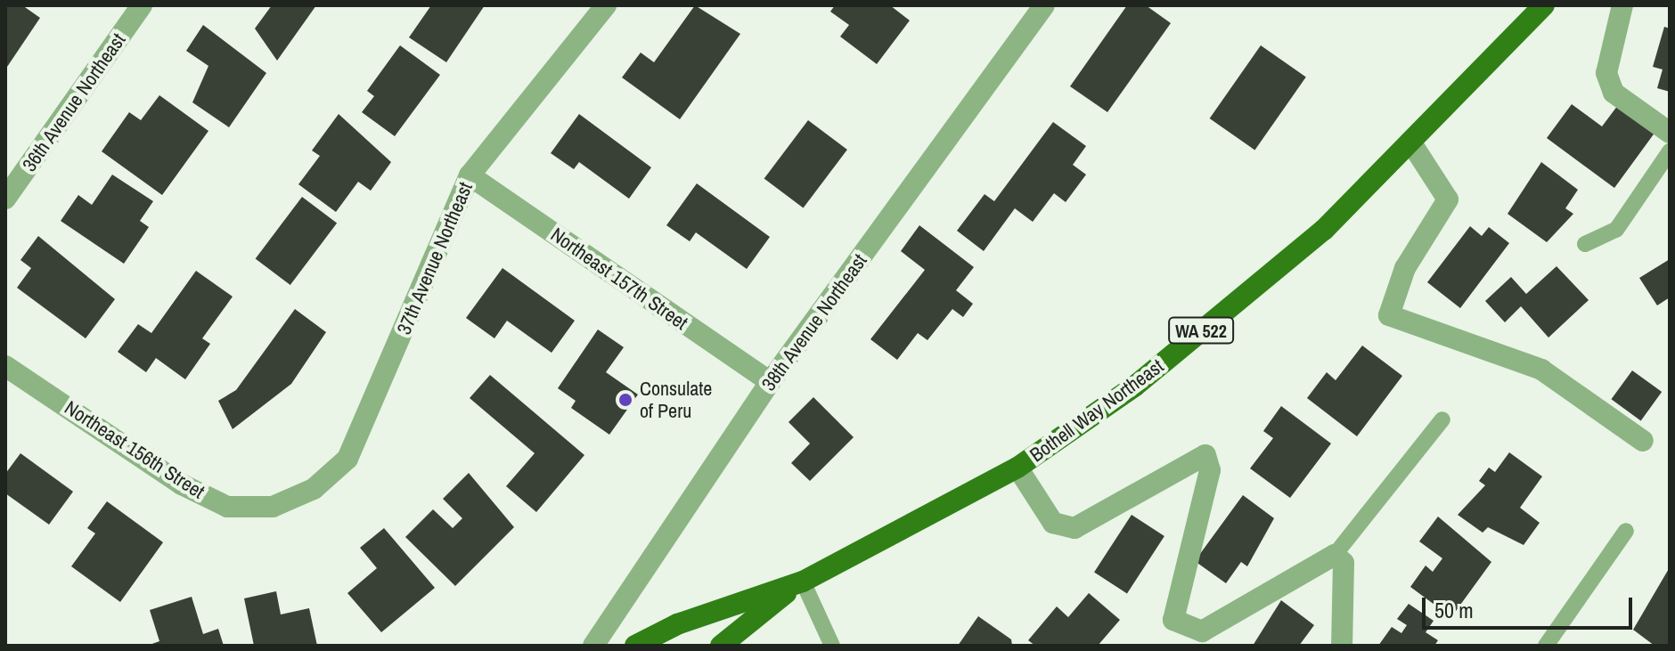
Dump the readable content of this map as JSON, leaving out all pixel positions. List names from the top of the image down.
{
  "streets": {
    "main road": ["WA 522", "Bothell Way Northeast"],
    "street": [
      "36th Avenue Northeast",
      "37th Avenue Northeast",
      "Northeast 157th Street",
      "38th Avenue Northeast",
      "Northeast 156th Street"
    ]
  },
  "crossings": [
    ["37th Avenue Northeast", "Northeast 157th Street"],
    ["37th Avenue Northeast", "Northeast 156th Street"],
    ["Northeast 157th Street", "38th Avenue Northeast"]
  ],
  "places": ["Consulate of Peru"],
  "scale_bar": "50 m"
}
